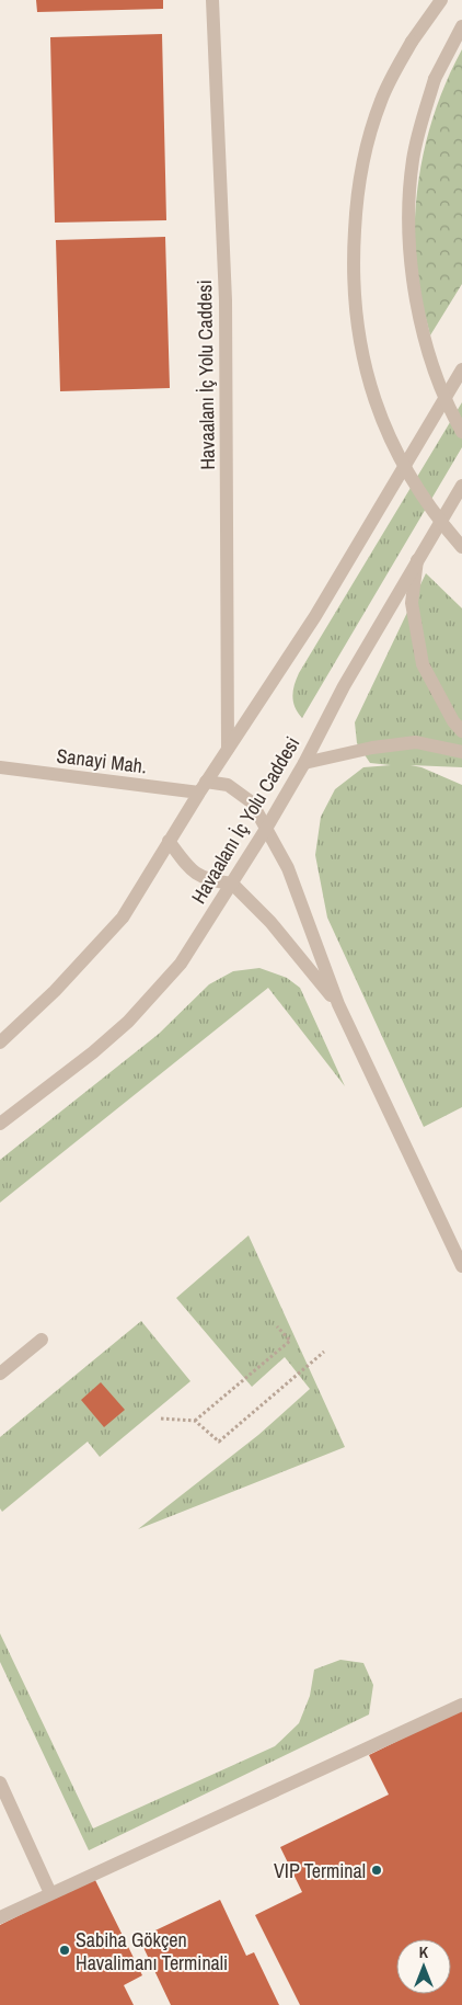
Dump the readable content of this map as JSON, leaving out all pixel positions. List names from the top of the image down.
{
  "streets": {
    "street": ["Havaalanı İç Yolu Caddesi", "Sanayi Mah."]
  },
  "crossings": [
    ["Havaalanı İç Yolu Caddesi", "Sanayi Mah."]
  ],
  "places": ["VIP Terminal", "Sabiha Gökçen Havalimanı Terminali"],
  "north": "top"
}
